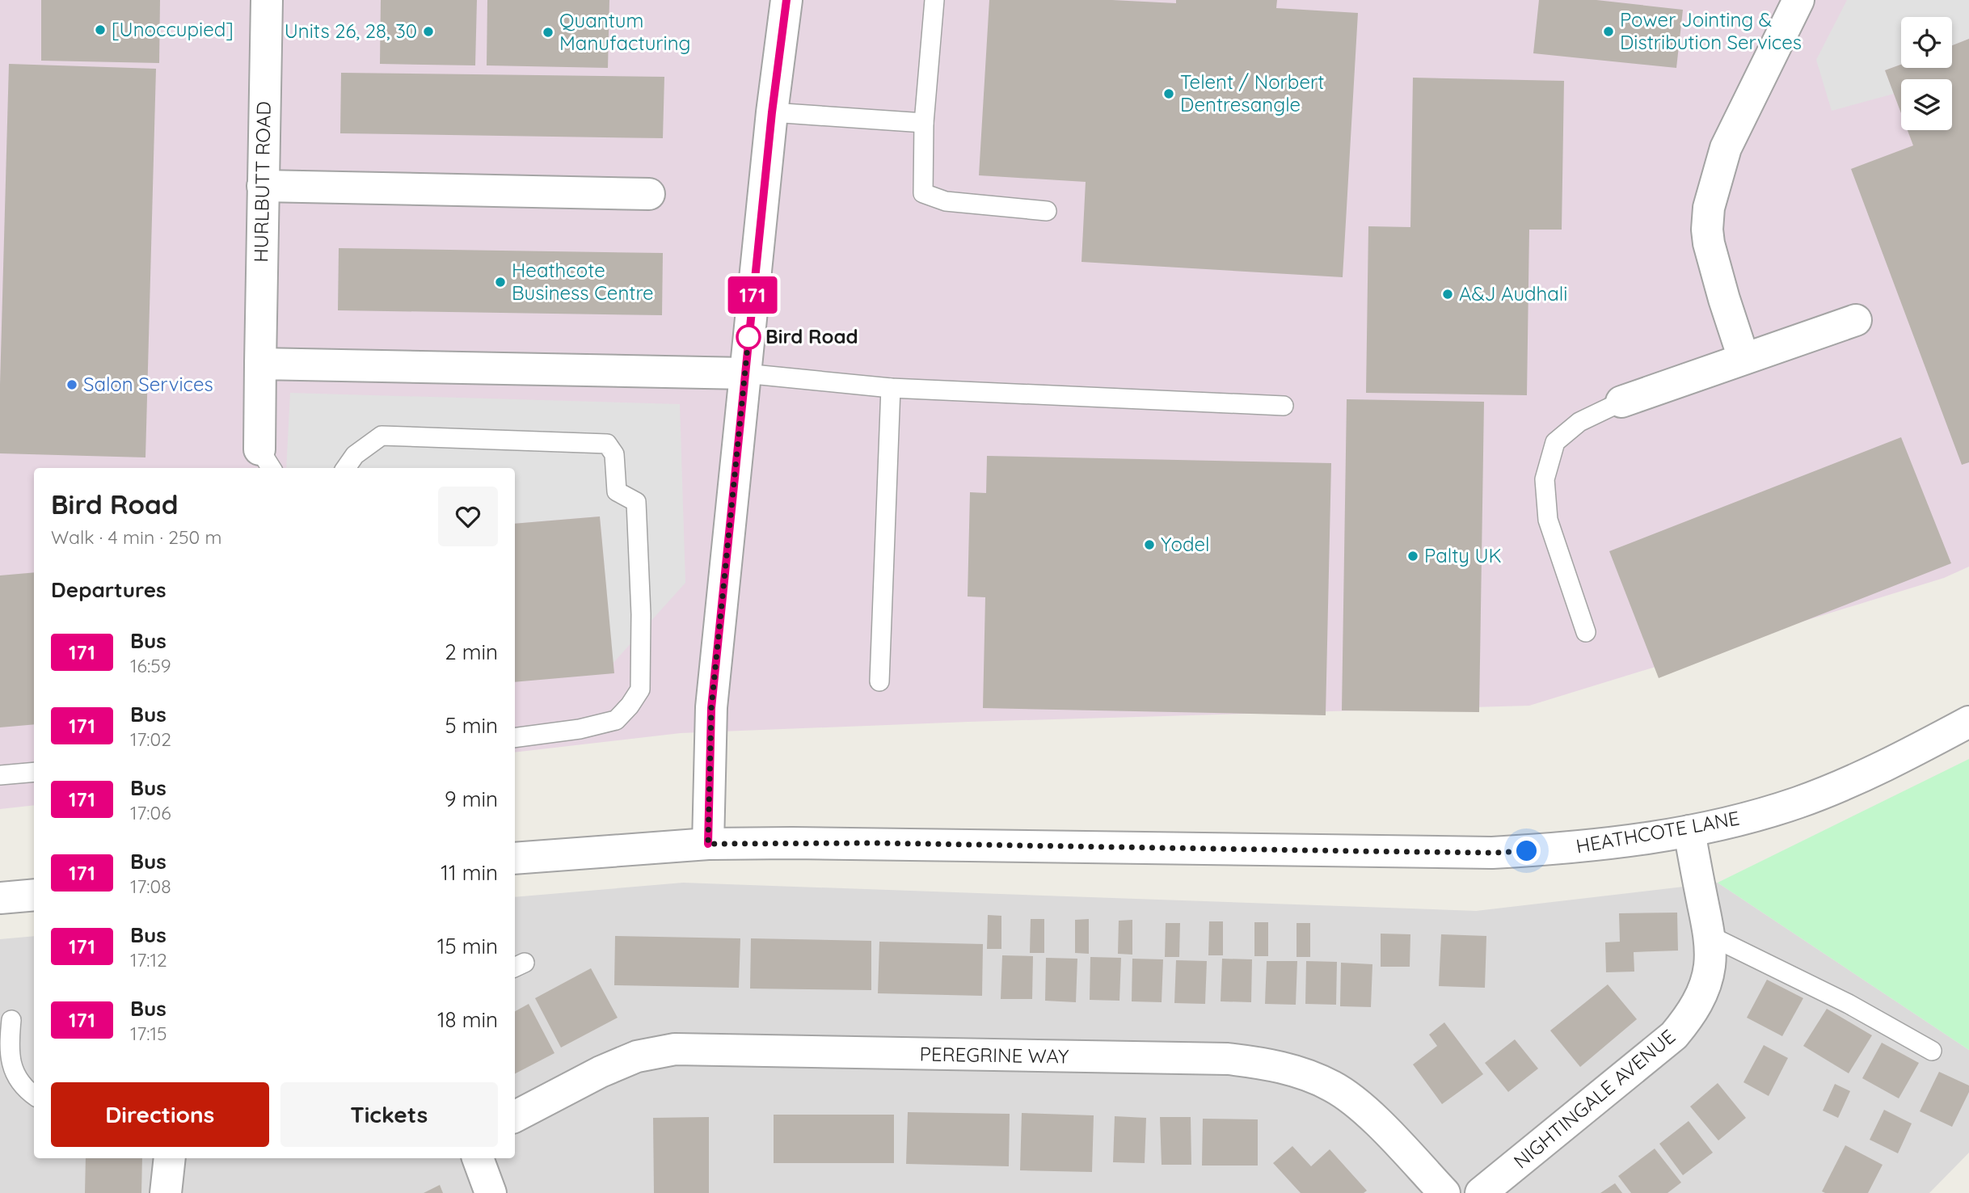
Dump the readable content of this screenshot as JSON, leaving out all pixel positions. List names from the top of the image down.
{
  "streets": {
    "street": [
      "HURLBUTT ROAD",
      "HEATHCOTE LANE",
      "PEREGRINE WAY",
      "NIGHTINGALE AVENUE"
    ]
  },
  "crossings": [
    ["HEATHCOTE LANE", "NIGHTINGALE AVENUE"]
  ],
  "places": [
    "[Unoccupied]",
    "Units 26, 28, 30",
    "Power Jointing & Distribution Services",
    "Quantum Manufacturing",
    "Telent / Norbert Dentresangle",
    "Heathcote Business Centre",
    "A&J Audhali",
    "Bird Road",
    "Salon Services",
    "Yodel",
    "Palty UK"
  ],
  "lines": ["bus line 171"],
  "page": {
    "on_map": "171",
    "heading": [
      ["Bird Road", "Walk · 4 min · 250 m"],
      "Departures"
    ],
    "list": [
      {
        "mark": "171",
        "name": "Bus",
        "note": "16:59",
        "value": "2 min"
      },
      {
        "mark": "171",
        "name": "Bus",
        "note": "17:02",
        "value": "5 min"
      },
      {
        "mark": "171",
        "name": "Bus",
        "note": "17:06",
        "value": "9 min"
      },
      {
        "mark": "171",
        "name": "Bus",
        "note": "17:08",
        "value": "11 min"
      },
      {
        "mark": "171",
        "name": "Bus",
        "note": "17:12",
        "value": "15 min"
      },
      {
        "mark": "171",
        "name": "Bus",
        "note": "17:15",
        "value": "18 min"
      }
    ],
    "buttons": ["Directions", "Tickets"]
  }
}
